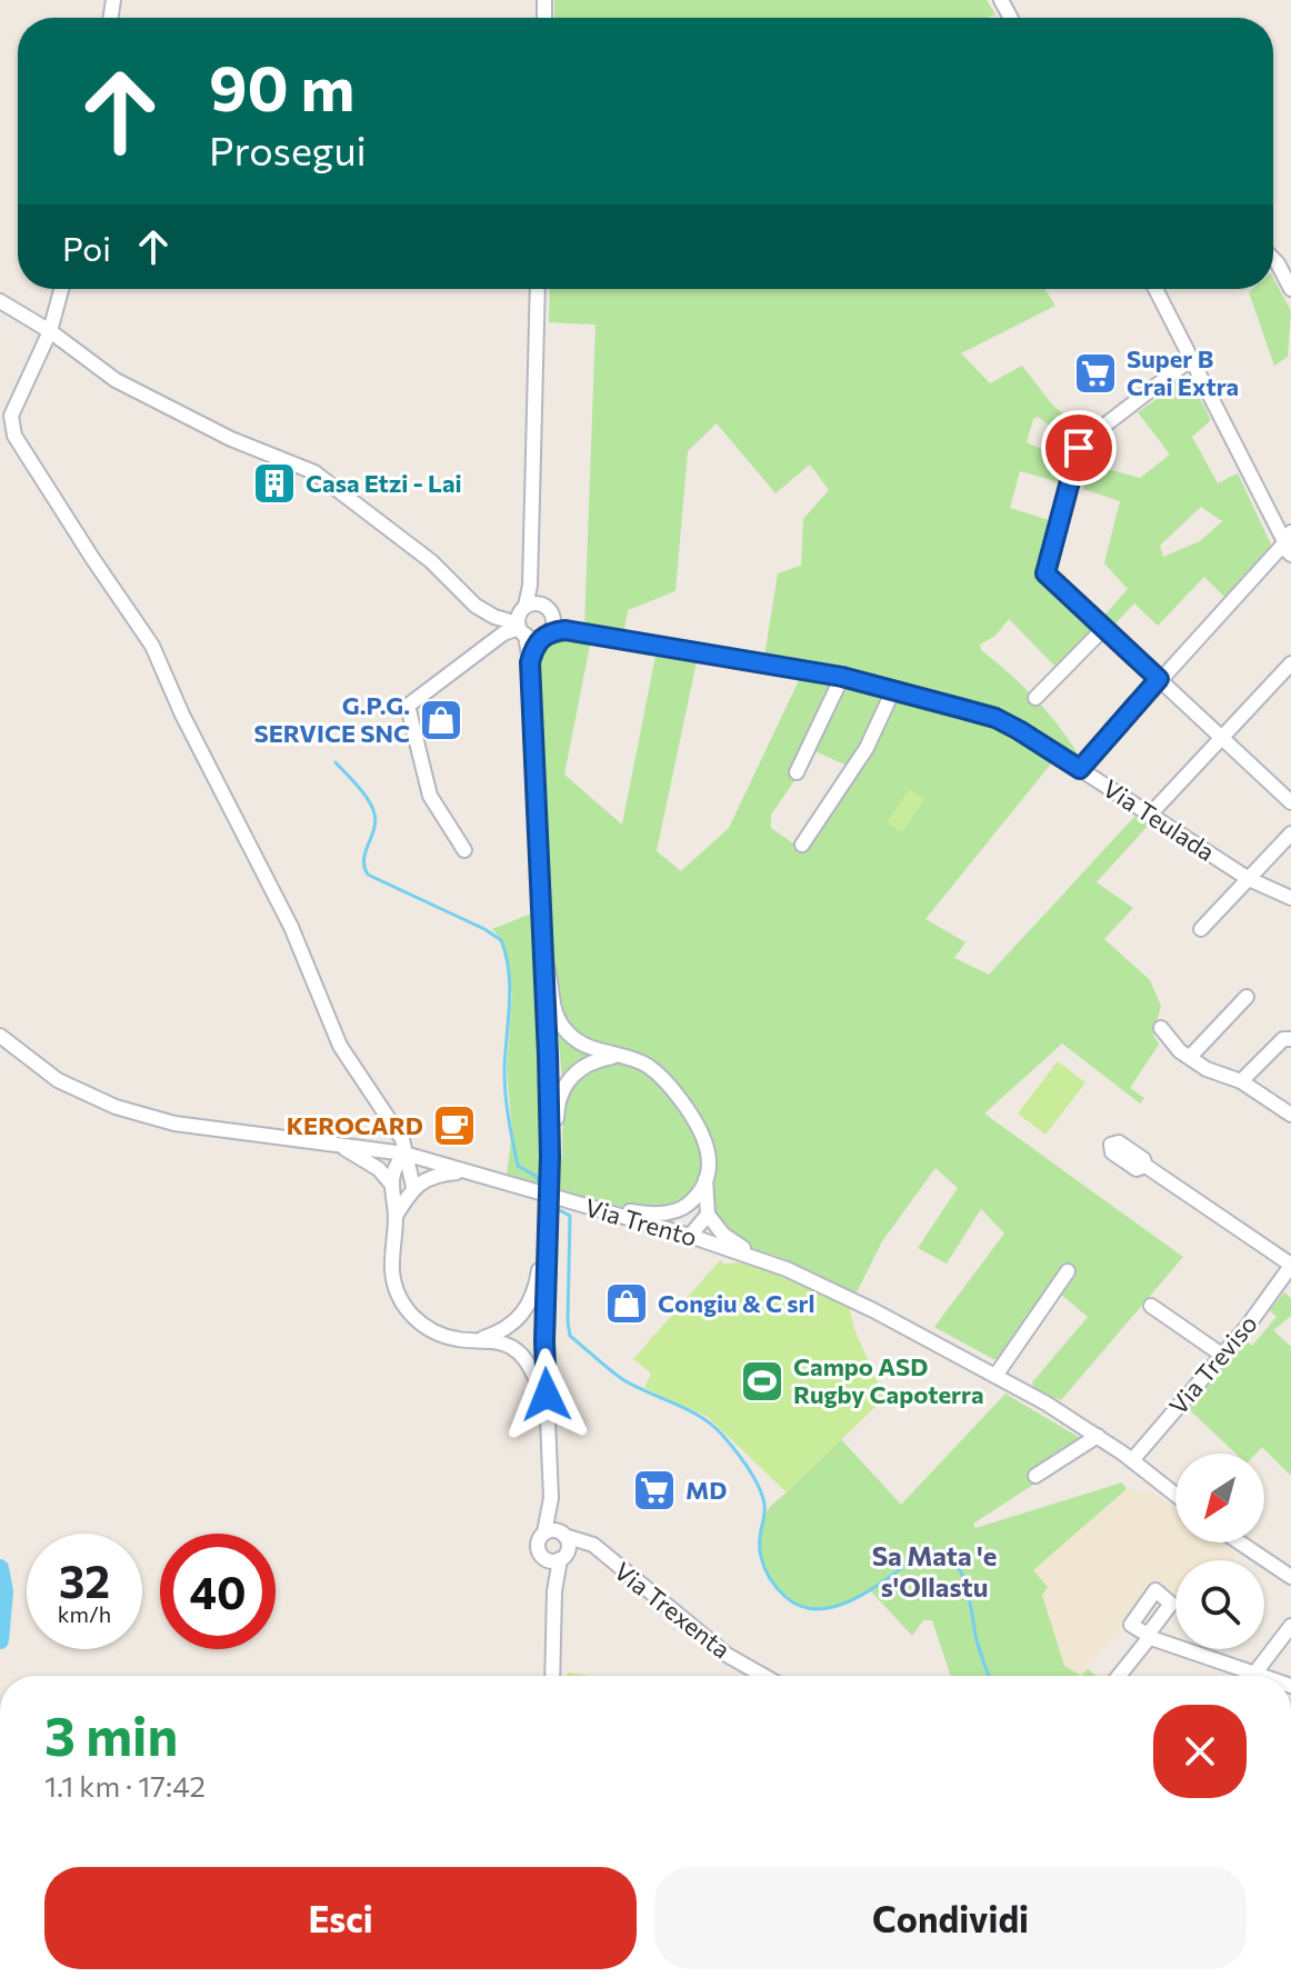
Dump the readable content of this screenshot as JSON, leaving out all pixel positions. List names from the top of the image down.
{
  "streets": {
    "street": [
      "Via Teulada",
      "Via Trento",
      "Via Treviso",
      "Via Trexenta"
    ]
  },
  "crossings": [
    ["Via Trento", "Via Treviso"]
  ],
  "districts": ["Sa Mata 'e s'Ollastu"],
  "places": {
    "supermarket": ["Super B Crai Extra", "MD"],
    "building": ["Casa Etzi - Lai"],
    "shop": ["G.P.G. SERVICE SNC", "Congiu & C srl"],
    "cafe": ["KEROCARD"],
    "sports": ["Campo ASD Rugby Capoterra"]
  },
  "north": "bottom left",
  "page": {
    "turn": ["90 m", "Prosegui"],
    "then": "Poi",
    "speed": "32 km/h",
    "limit": "40",
    "heading": ["3 min", "1.1 km · 17:42"],
    "buttons": ["Esci", "Condividi"]
  }
}
